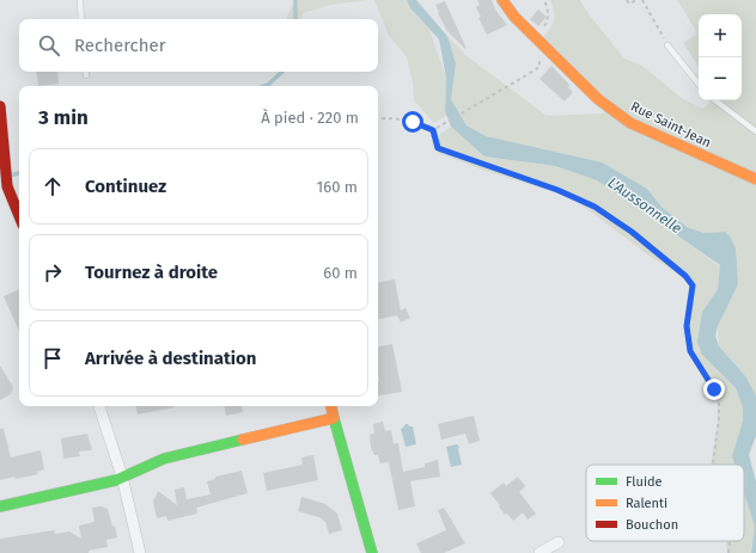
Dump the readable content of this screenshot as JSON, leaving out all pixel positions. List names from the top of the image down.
{
  "streets": {
    "street": ["Rue Saint-Jean"]
  },
  "water": ["L'Aussonnelle"],
  "legend": ["Fluide", "Ralenti", "Bouchon"],
  "page": {
    "map_buttons": ["+", "−"],
    "search": "Rechercher",
    "heading": ["3 min", "À pied · 220 m"],
    "list": [
      ["Continuez", "160 m"],
      ["Tournez à droite", "60 m"],
      "Arrivée à destination"
    ]
  }
}
